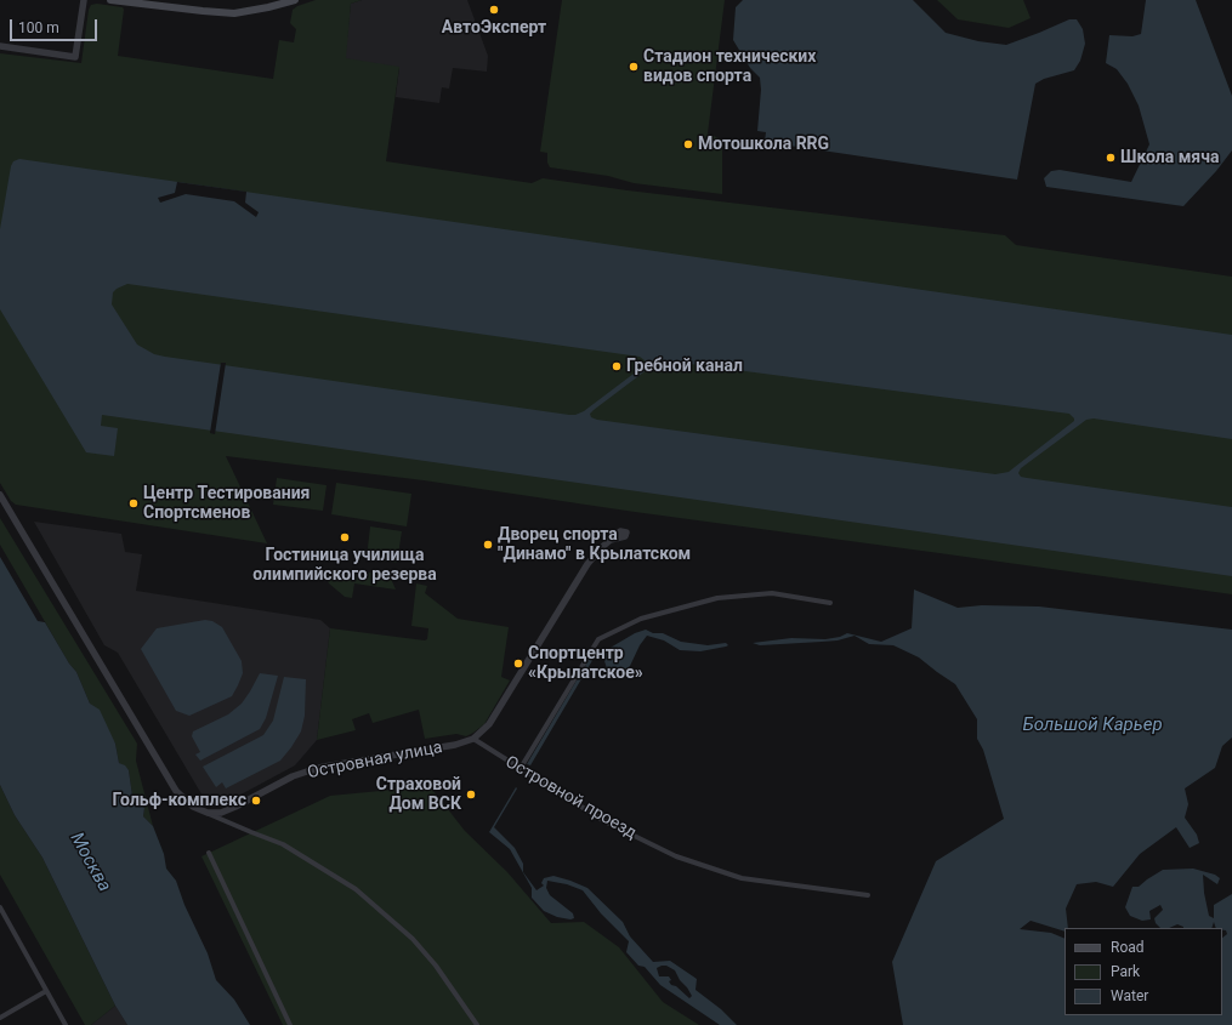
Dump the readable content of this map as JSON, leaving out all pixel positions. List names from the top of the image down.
{
  "streets": {
    "street": ["Островная улица", "Островной проезд"]
  },
  "crossings": [
    ["Островная улица", "Островной проезд"]
  ],
  "water": ["Большой Карьер", "Москва"],
  "places": [
    "АвтоЭксперт",
    "Стадион технических видов спорта",
    "Мотошкола RRG",
    "Школа мяча",
    "Гребной канал",
    "Центр Тестирования Спортсменов",
    "Гостиница училища олимпийского резерва",
    "Дворец спорта \"Динамо\" в Крылатском",
    "Спортцентр «Крылатское»",
    "Страховой Дом ВСК",
    "Гольф-комплекс"
  ],
  "legend": ["Road", "Park", "Water"],
  "scale_bar": "100 m"
}
